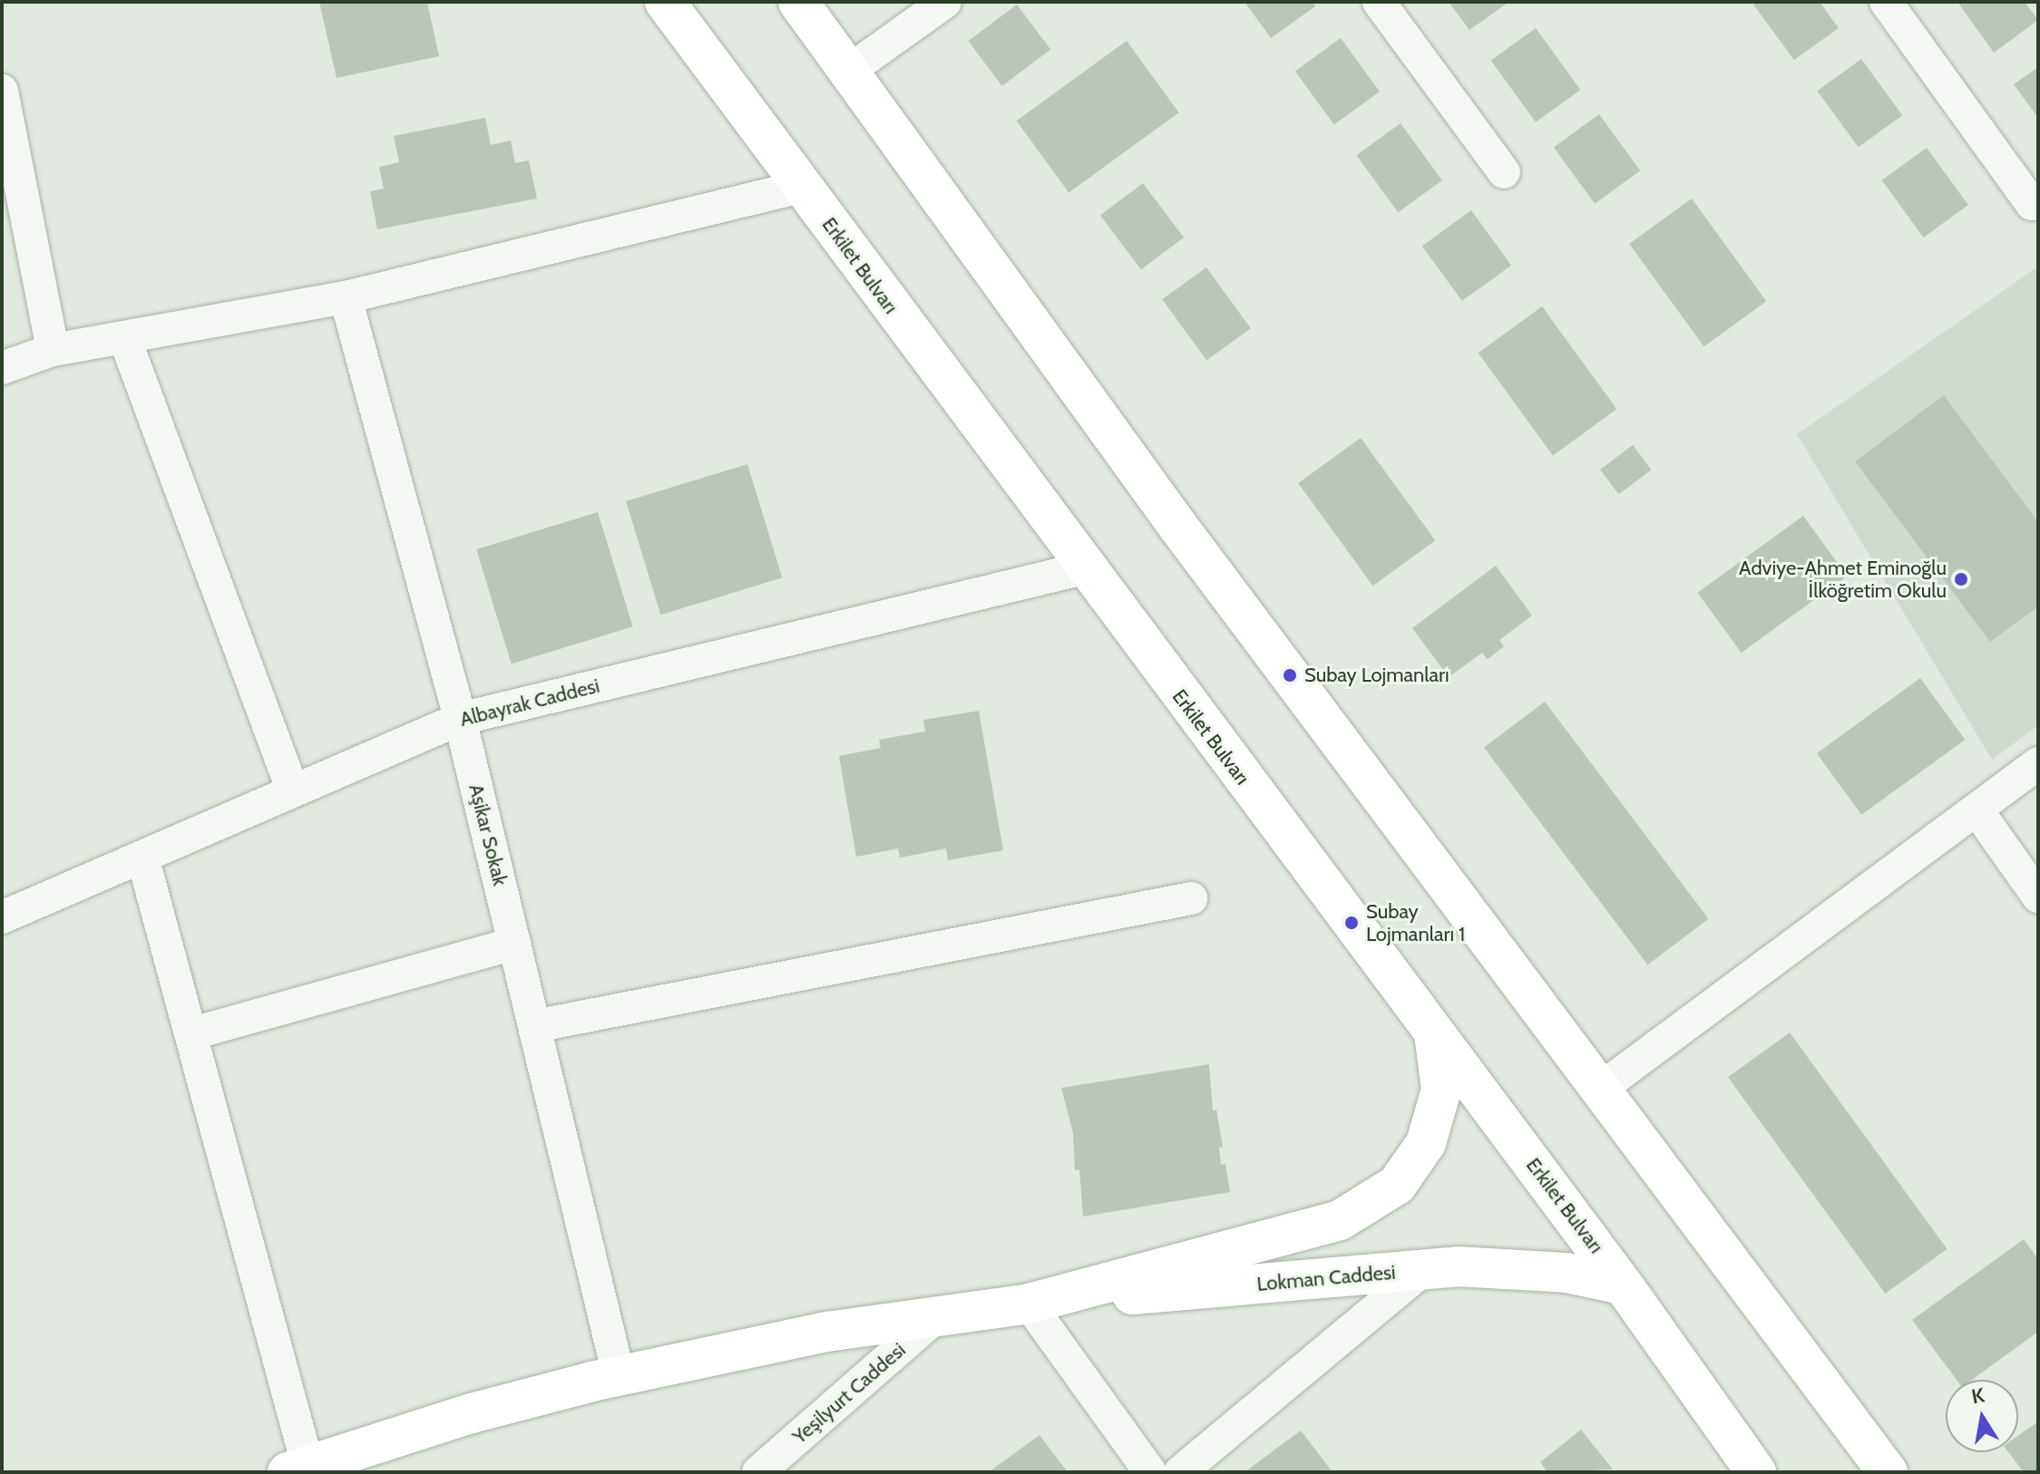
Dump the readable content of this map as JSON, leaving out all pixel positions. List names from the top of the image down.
{
  "streets": {
    "main road": ["Erkilet Bulvarı", "Lokman Caddesi"],
    "street": ["Albayrak Caddesi", "Aşikar Sokak", "Yeşilyurt Caddesi"]
  },
  "crossings": [
    ["Erkilet Bulvarı", "Albayrak Caddesi"],
    ["Erkilet Bulvarı", "Lokman Caddesi"],
    ["Albayrak Caddesi", "Aşikar Sokak"]
  ],
  "places": ["Adviye-Ahmet Eminoğlu İlköğretim Okulu", "Subay Lojmanları", "Subay Lojmanları 1"],
  "north": "top"
}
